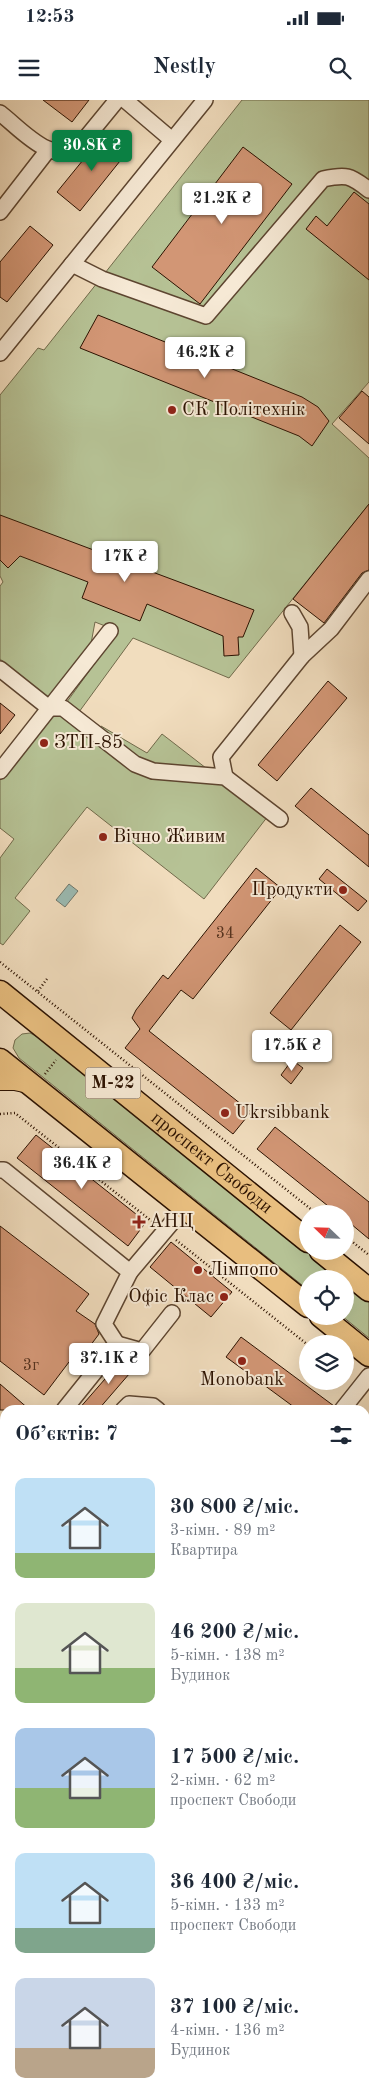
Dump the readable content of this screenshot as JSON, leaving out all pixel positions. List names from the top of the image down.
{
  "streets": {
    "highway": ["М-22", "проспект Свободи"]
  },
  "places": {
    "other": [
      "СК Політехнік",
      "ЗТП-85",
      "Вічно Живим",
      "Продукти",
      "Ukrsibbank",
      "Лімпопо",
      "Офіс Клас",
      "Monobank"
    ],
    "health": ["АНЦ"]
  },
  "house_numbers": ["34", "3г"],
  "north": "top left",
  "page": {
    "status": "12:53",
    "header": "Nestly",
    "price": [
      "30.8K ₴",
      "21.2K ₴",
      "46.2K ₴",
      "17K ₴",
      "17.5K ₴",
      "36.4K ₴",
      "37.1K ₴"
    ],
    "heading": "Об’єктів: 7",
    "list": [
      {
        "name": "30 800 ₴/міс.",
        "note": "3-кімн. · 89 m² · Квартира"
      },
      {
        "name": "46 200 ₴/міс.",
        "note": "5-кімн. · 138 m² · Будинок"
      },
      {
        "name": "17 500 ₴/міс.",
        "note": "2-кімн. · 62 m² · проспект Свободи"
      },
      {
        "name": "36 400 ₴/міс.",
        "note": "5-кімн. · 133 m² · проспект Свободи"
      },
      {
        "name": "37 100 ₴/міс.",
        "note": "4-кімн. · 136 m² · Будинок"
      }
    ]
  }
}
